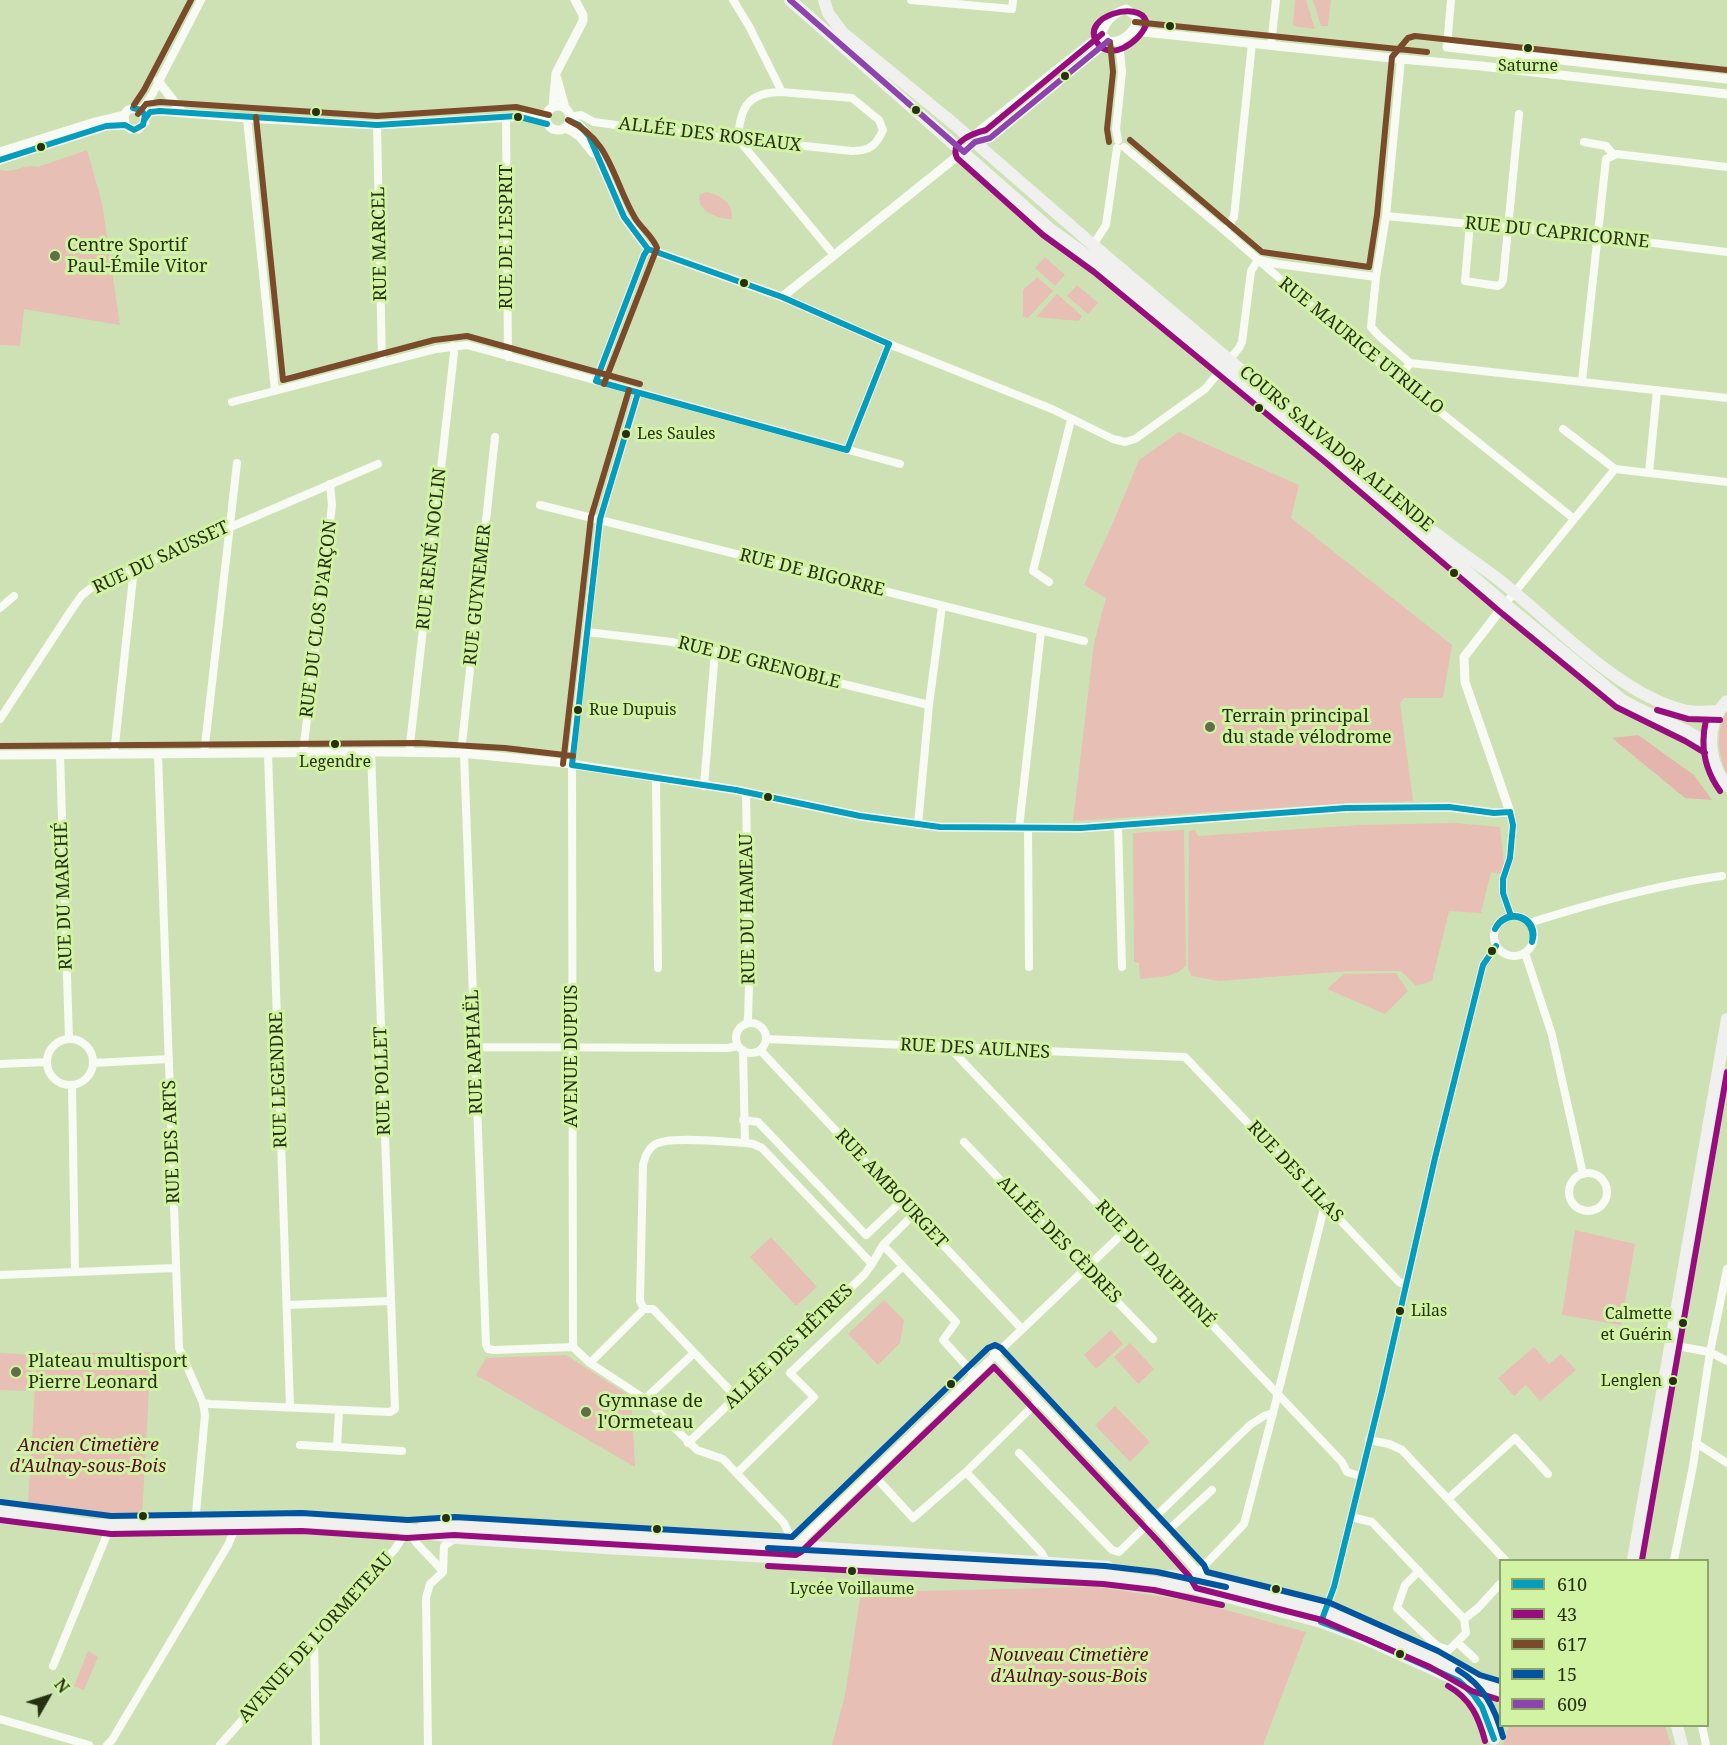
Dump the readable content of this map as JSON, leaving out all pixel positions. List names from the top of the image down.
{
  "streets": {
    "main road": ["COURS SALVADOR ALLENDE"],
    "street": [
      "ALLÉE DES ROSEAUX",
      "RUE DU CAPRICORNE",
      "RUE DE L'ESPRIT",
      "RUE MARCEL",
      "RUE MAURICE UTRILLO",
      "RUE RENÉ NOCLIN",
      "RUE DU SAUSSET",
      "RUE DE BIGORRE",
      "RUE GUYNEMER",
      "RUE DU CLOS D'ARÇON",
      "RUE DE GRENOBLE",
      "RUE DU MARCHÉ",
      "RUE DU HAMEAU",
      "RUE DES AULNES",
      "RUE RAPHAËL",
      "AVENUE DUPUIS",
      "RUE LEGENDRE",
      "RUE POLLET",
      "RUE DES ARTS",
      "RUE DES LILAS",
      "RUE AMBOURGET",
      "ALLÉE DES CÈDRES",
      "RUE DU DAUPHINÉ",
      "ALLÉE DES HÊTRES",
      "AVENUE DE L'ORMETEAU"
    ]
  },
  "crossings": [
    ["RUE DU SAUSSET", "RUE DU CLOS D'ARÇON"],
    ["RUE DE BIGORRE", "AVENUE DUPUIS"],
    ["RUE GUYNEMER", "RUE RAPHAËL"],
    ["RUE DE GRENOBLE", "AVENUE DUPUIS"],
    ["RUE DU HAMEAU", "RUE DES AULNES"],
    ["RUE DU HAMEAU", "RUE AMBOURGET"],
    ["RUE DES AULNES", "RUE DES LILAS"],
    ["RUE DES AULNES", "RUE AMBOURGET"],
    ["RUE DES AULNES", "RUE DU DAUPHINÉ"],
    ["RUE RAPHAËL", "AVENUE DUPUIS"],
    ["RUE AMBOURGET", "ALLÉE DES HÊTRES"]
  ],
  "parks": ["Ancien Cimetière d'Aulnay-sous-Bois", "Nouveau Cimetière d'Aulnay-sous-Bois"],
  "places": [
    "Saturne",
    "Centre Sportif Paul-Émile Vitor",
    "Les Saules",
    "Rue Dupuis",
    "Terrain principal du stade vélodrome",
    "Legendre",
    "Lilas",
    "Calmette et Guérin",
    "Plateau multisport Pierre Leonard",
    "Lenglen",
    "Gymnase de l'Ormeteau",
    "Lycée Voillaume"
  ],
  "lines": [
    "transit line 617",
    "transit line 609",
    "transit line 43",
    "transit line 610",
    "transit line 15"
  ],
  "legend": [
    "610",
    "43",
    "617",
    "15",
    "609"
  ],
  "north": "top right"
}
